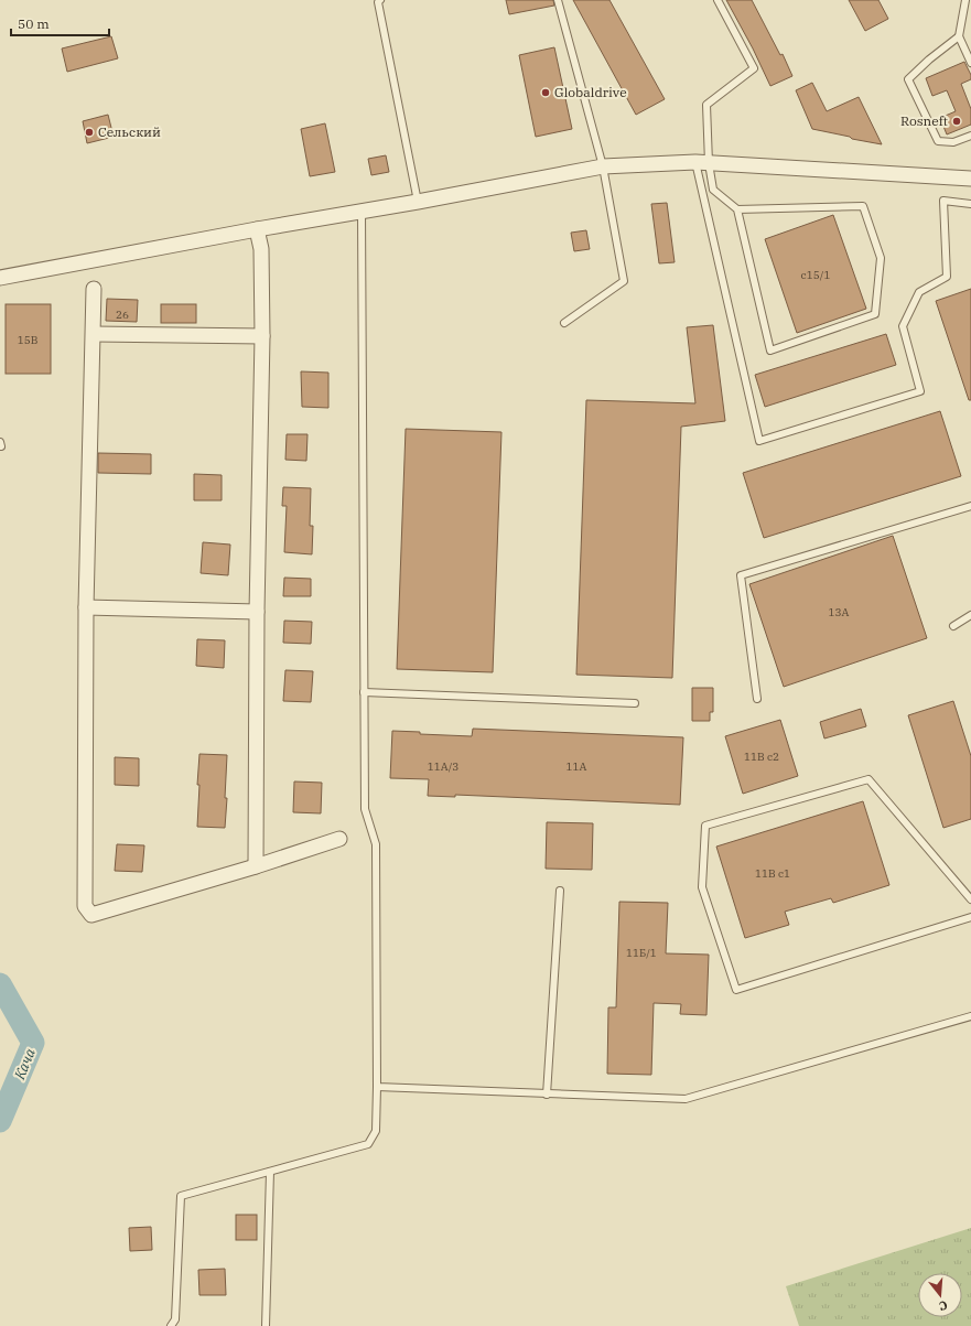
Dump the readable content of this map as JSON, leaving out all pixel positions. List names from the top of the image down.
{
  "water": ["Кача"],
  "places": ["Globaldrive", "Rosneft", "Сельский"],
  "house_numbers": [
    "с15/1",
    "26",
    "15В",
    "13А",
    "11В с2",
    "11А/3",
    "11А",
    "11В с1",
    "11Б/1"
  ],
  "scale_bar": "50 m",
  "north": "bottom"
}
